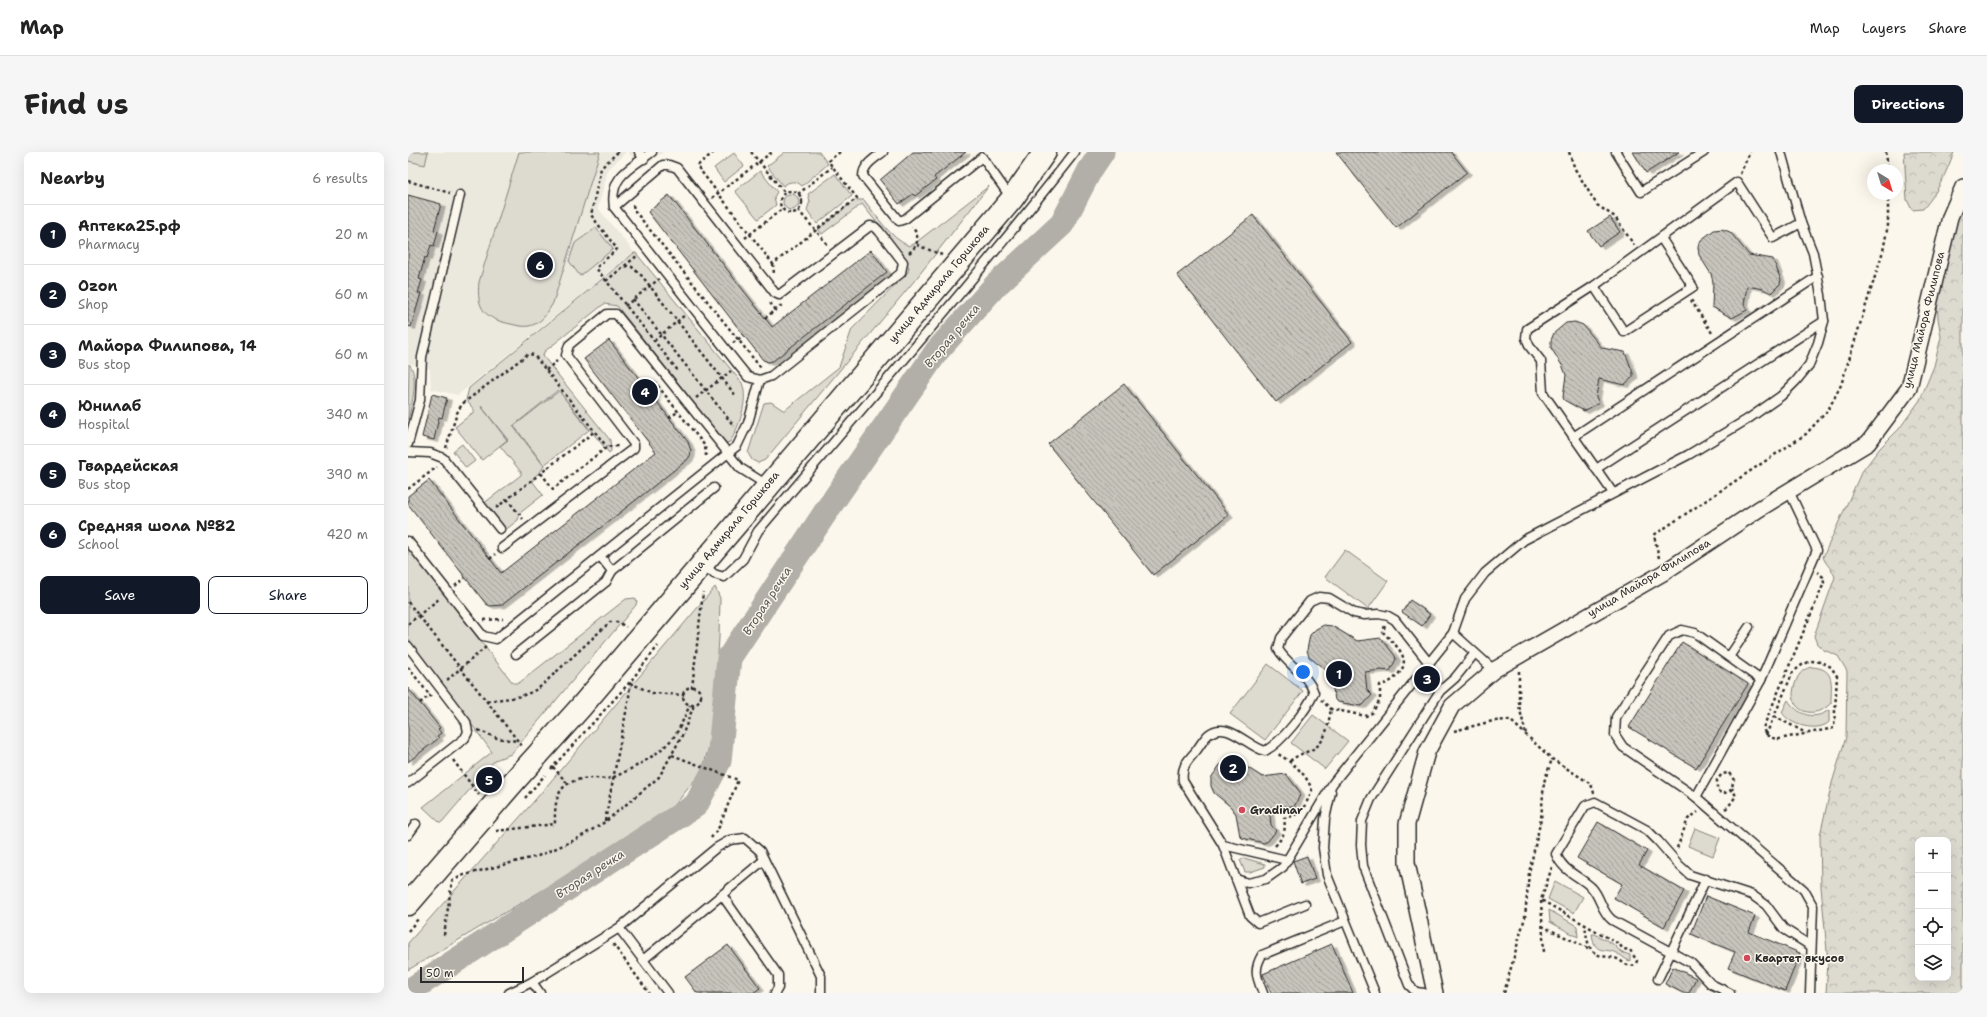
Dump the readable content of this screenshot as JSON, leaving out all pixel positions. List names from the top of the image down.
{
  "streets": {
    "main road": ["улица Адмирала Горшкова"],
    "street": ["улица Майора Филипова"]
  },
  "water": ["Вторая речка"],
  "places": ["Gradinar", "Квартет вкусов"],
  "scale_bar": "50 m",
  "north": "bottom right",
  "page": {
    "header": "Map",
    "nav": ["Map", "Layers", "Share"],
    "title": "Find us",
    "buttons": [
      "Directions",
      ["Save", "Share"]
    ],
    "heading": ["Nearby", "6 results"],
    "list": [
      {
        "mark": "1",
        "name": "Аптека25.рф",
        "note": "Pharmacy",
        "value": "20 m"
      },
      {
        "mark": "2",
        "name": "Ozon",
        "note": "Shop",
        "value": "60 m"
      },
      {
        "mark": "3",
        "name": "Майора Филипова, 14",
        "note": "Bus stop",
        "value": "60 m"
      },
      {
        "mark": "4",
        "name": "Юнилаб",
        "note": "Hospital",
        "value": "340 m"
      },
      {
        "mark": "5",
        "name": "Гвардейская",
        "note": "Bus stop",
        "value": "390 m"
      },
      {
        "mark": "6",
        "name": "Средняя шола №82",
        "note": "School",
        "value": "420 m"
      }
    ],
    "pins": [
      "6",
      "4",
      "1",
      "3",
      "2",
      "5"
    ],
    "map_buttons": ["+", "−"],
    "scale": "50 m"
  }
}
